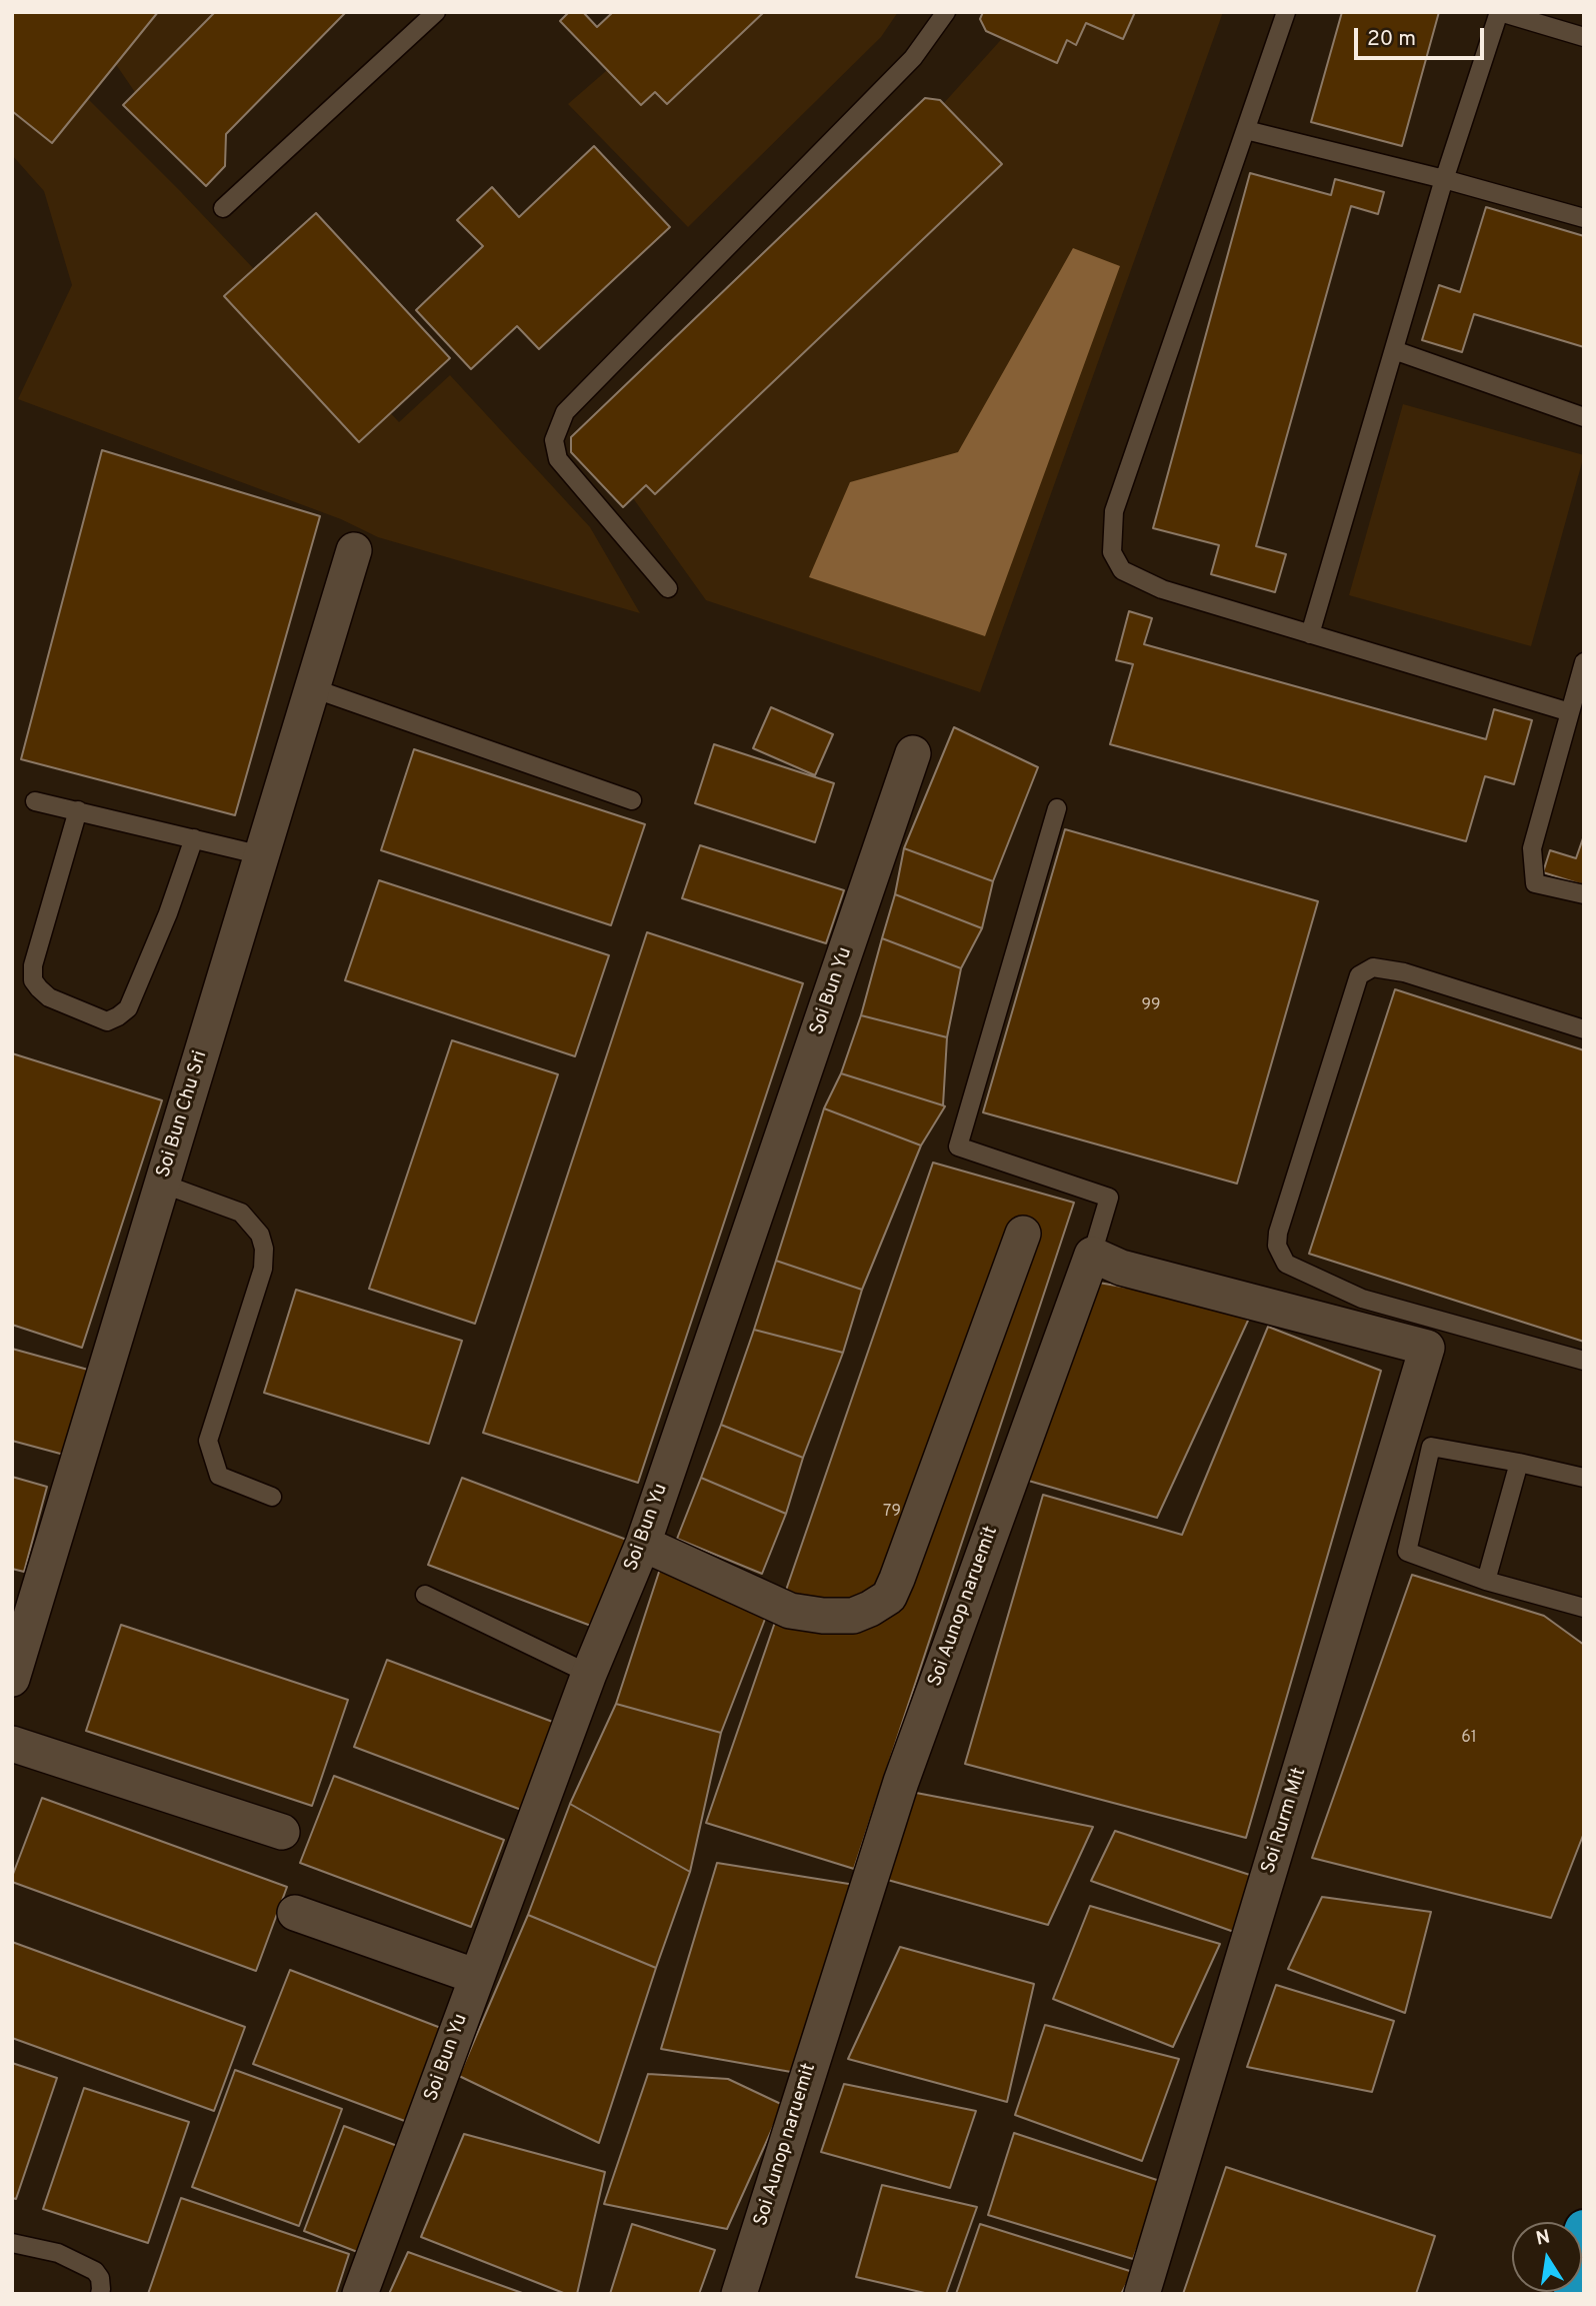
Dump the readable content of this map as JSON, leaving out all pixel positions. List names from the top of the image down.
{
  "streets": {
    "street": [
      "Soi Bun Yu",
      "Soi Bun Chu Sri",
      "Soi Aunop naruemit",
      "Soi Rurm Mit"
    ]
  },
  "house_numbers": ["99", "79", "61"],
  "scale_bar": "20 m",
  "north": "top"
}
